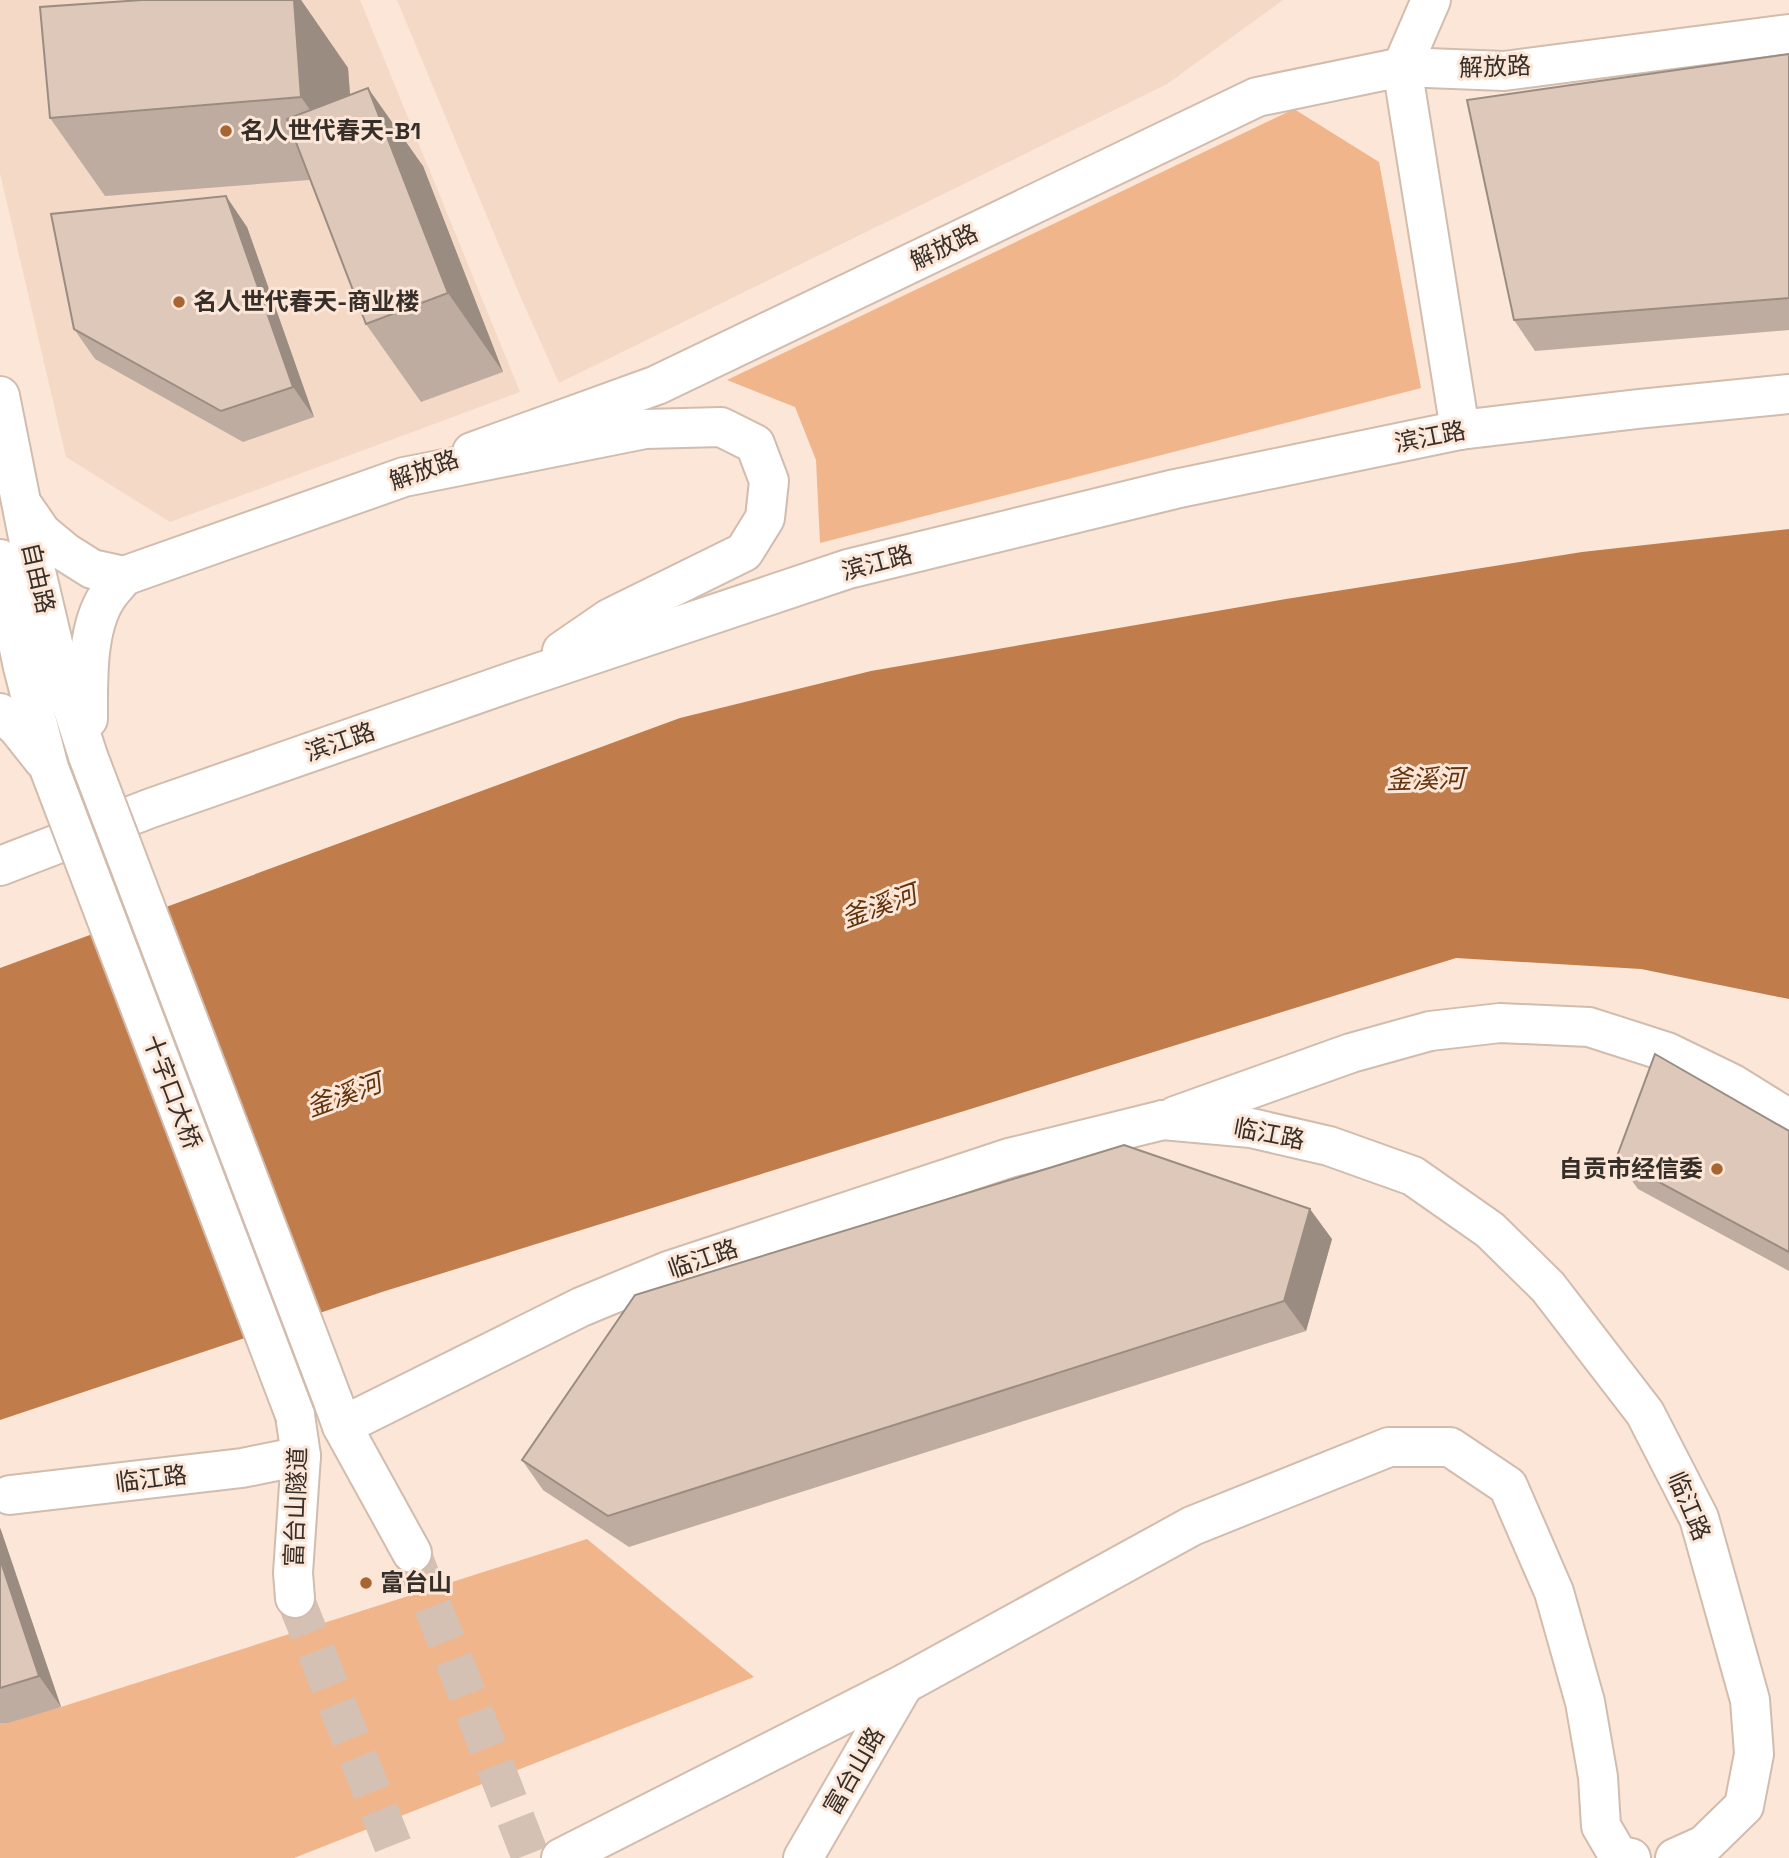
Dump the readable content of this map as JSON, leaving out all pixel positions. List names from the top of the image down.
{
  "streets": {
    "street": [
      "解放路",
      "滨江路",
      "自由路",
      "十字口大桥",
      "临江路",
      "富台山隧道",
      "富台山路"
    ]
  },
  "crossings": [
    ["自由路", "十字口大桥"],
    ["十字口大桥", "临江路"],
    ["十字口大桥", "富台山隧道"],
    ["临江路", "富台山隧道"]
  ],
  "water": ["釜溪河"],
  "places": [
    "名人世代春天-B1",
    "名人世代春天-商业楼",
    "自贡市经信委",
    "富台山"
  ]
}
